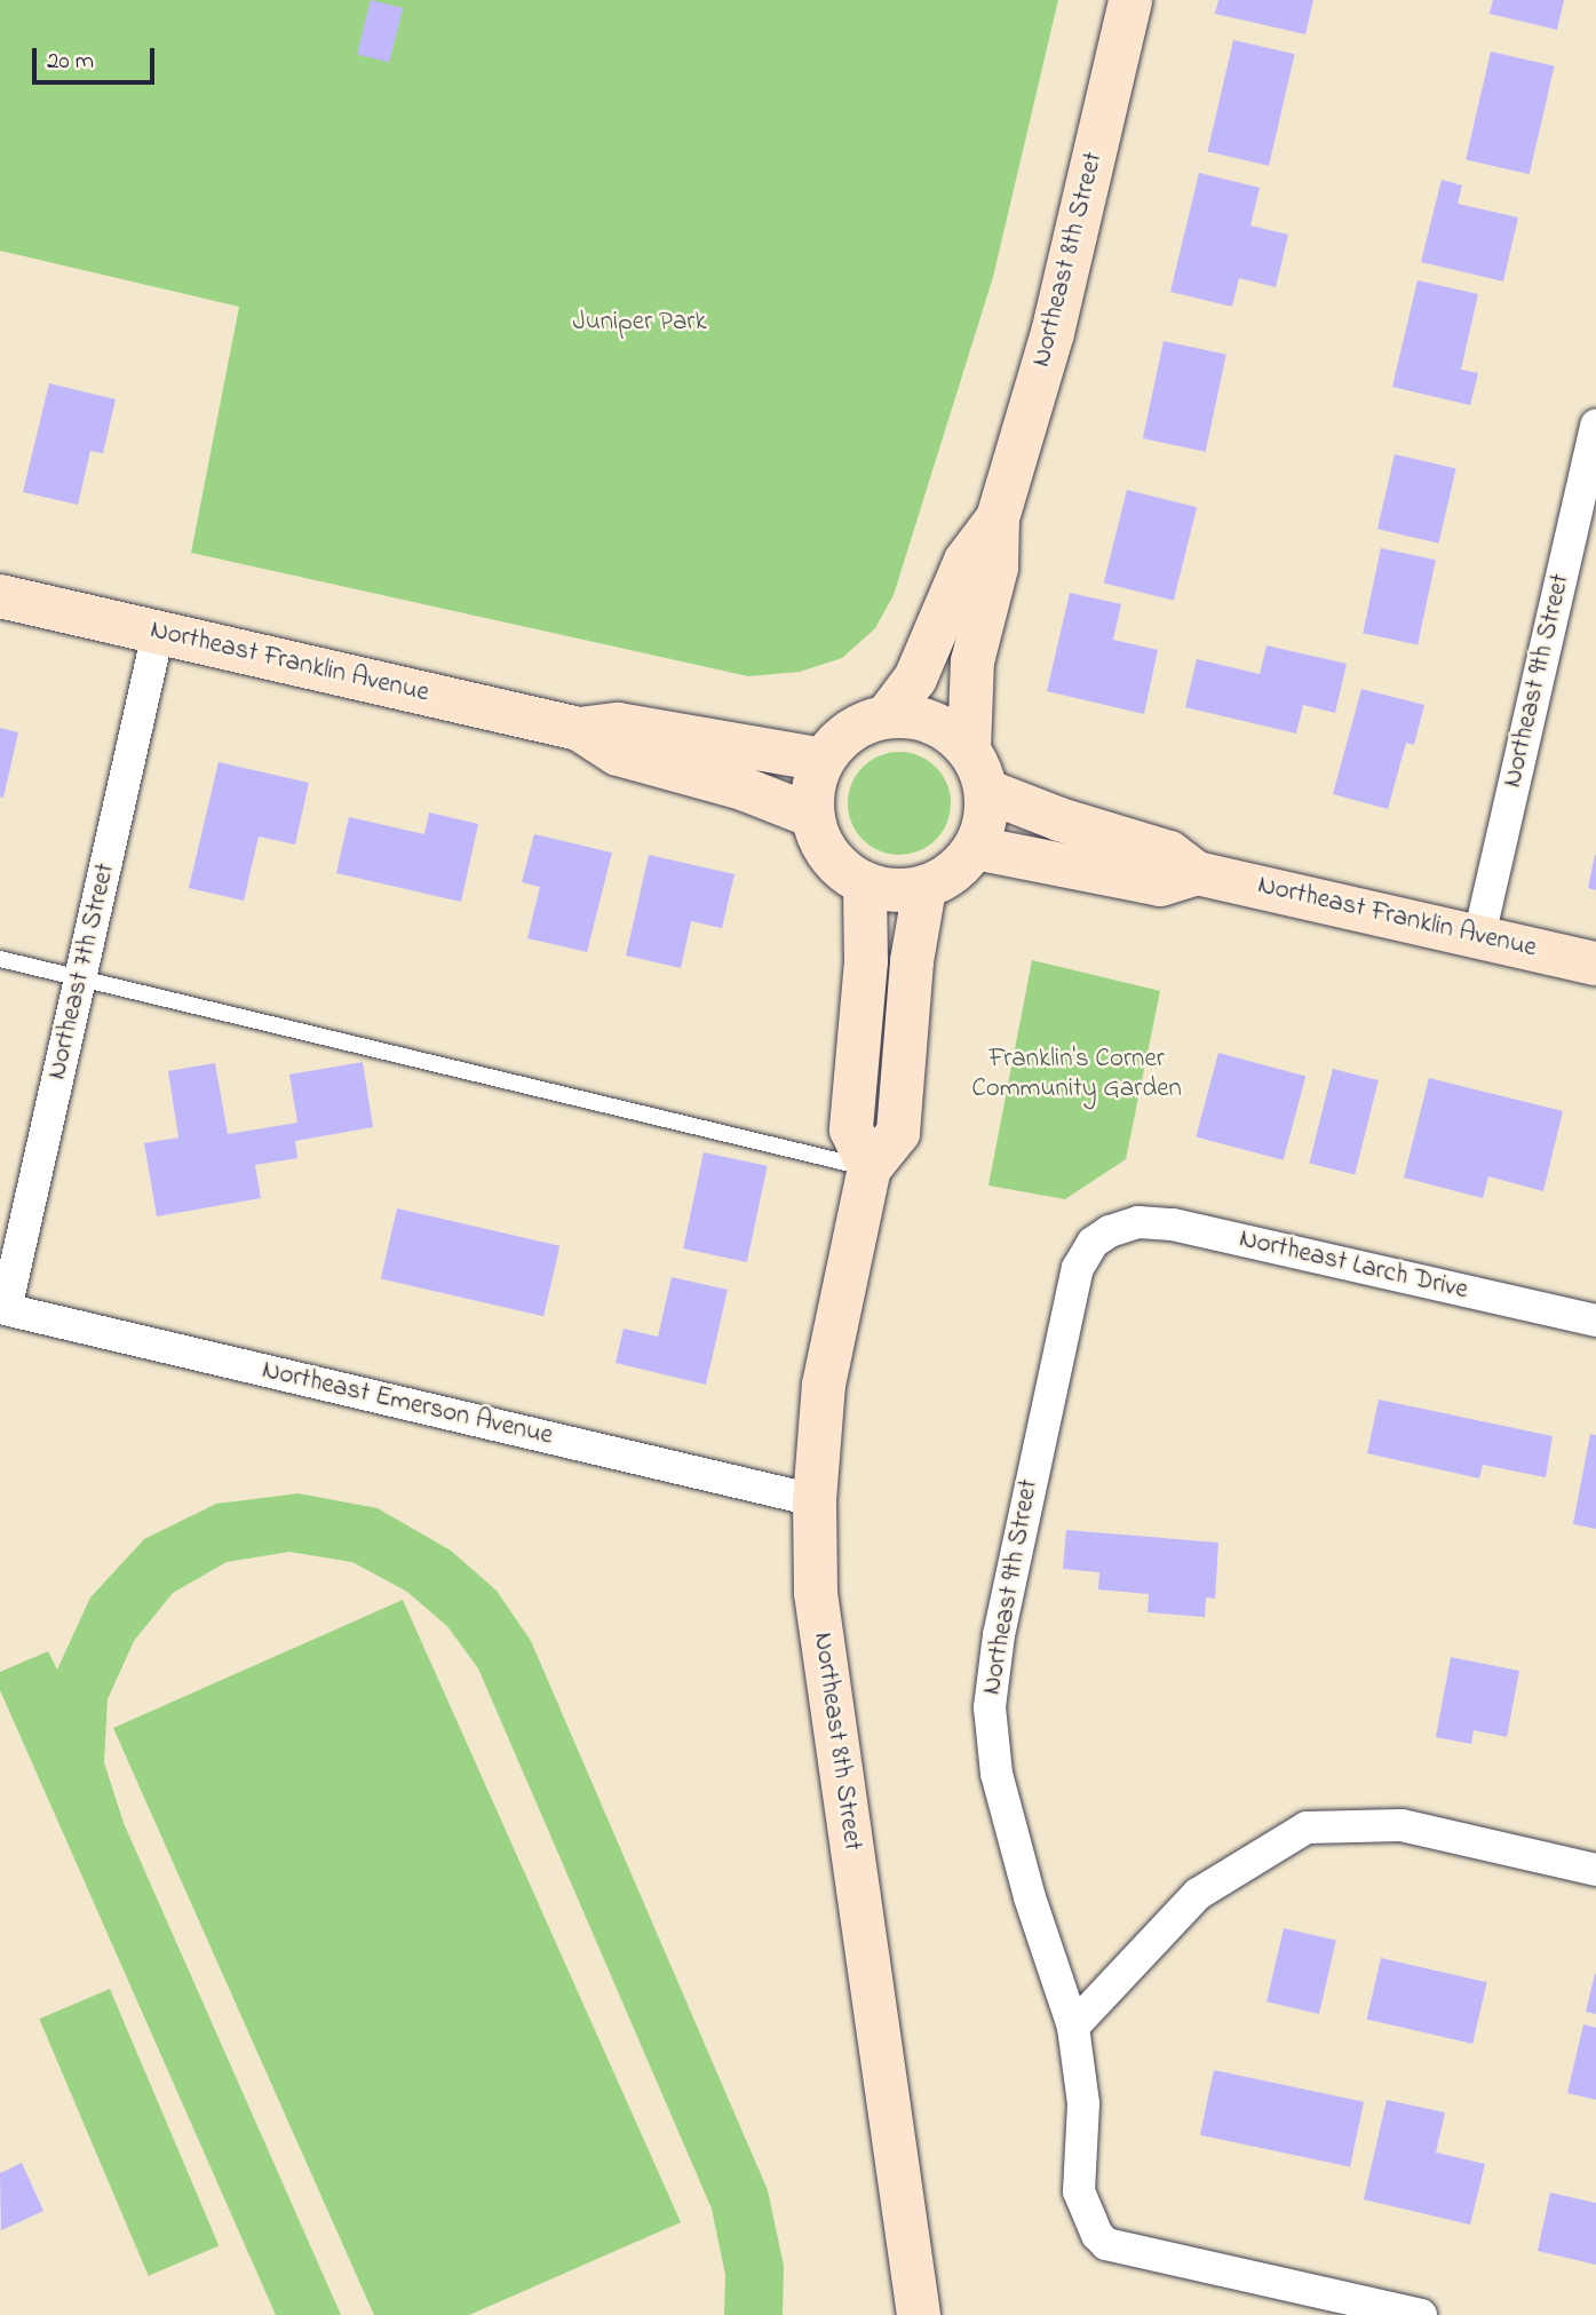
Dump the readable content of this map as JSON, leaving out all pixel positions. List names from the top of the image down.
{
  "streets": {
    "street": [
      "Northeast 8th Street",
      "Northeast Franklin Avenue",
      "Northeast 9th Street",
      "Northeast 7th Street",
      "Northeast Larch Drive",
      "Northeast Emerson Avenue"
    ]
  },
  "crossings": [
    ["Northeast 8th Street", "Northeast Franklin Avenue"],
    ["Northeast 8th Street", "Northeast Emerson Avenue"],
    ["Northeast Franklin Avenue", "Northeast 9th Street"],
    ["Northeast Franklin Avenue", "Northeast 7th Street"],
    ["Northeast 9th Street", "Northeast Larch Drive"],
    ["Northeast 7th Street", "Northeast Emerson Avenue"]
  ],
  "parks": ["Juniper Park", "Franklin's Corner Community Garden"],
  "scale_bar": "20 m"
}
